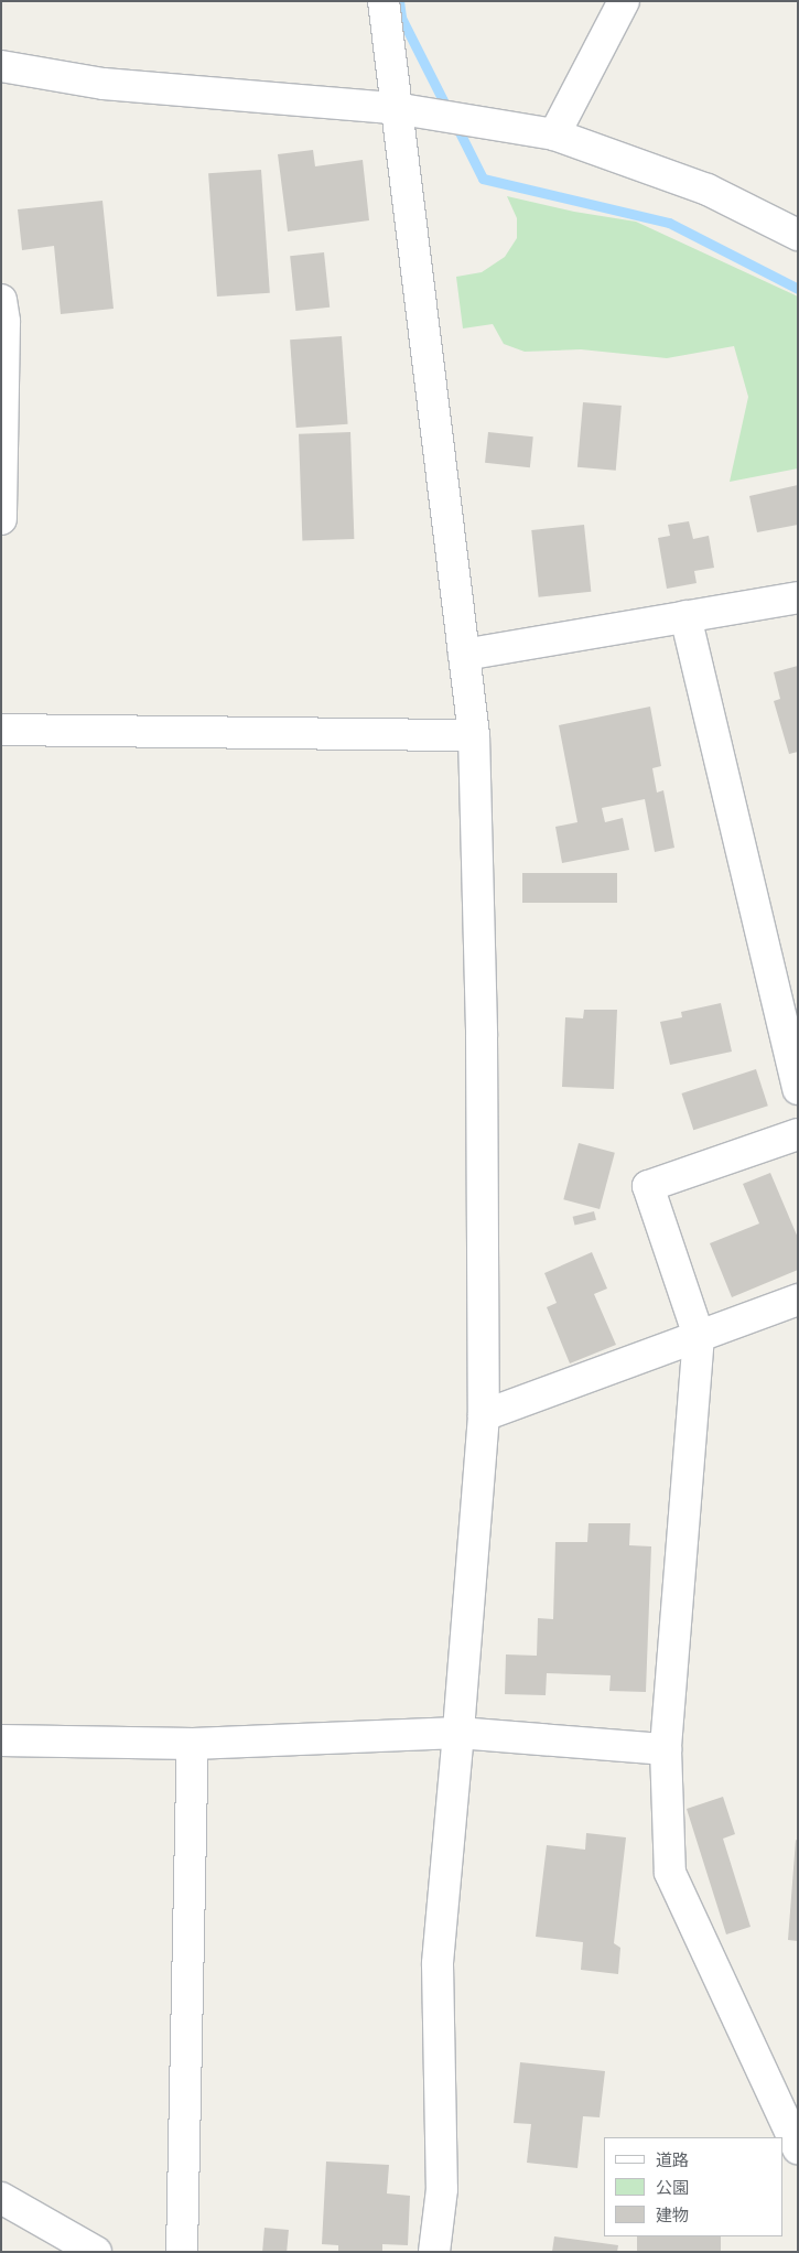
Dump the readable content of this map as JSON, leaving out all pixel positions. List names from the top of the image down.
{
  "legend": ["道路", "公園", "建物"]
}
